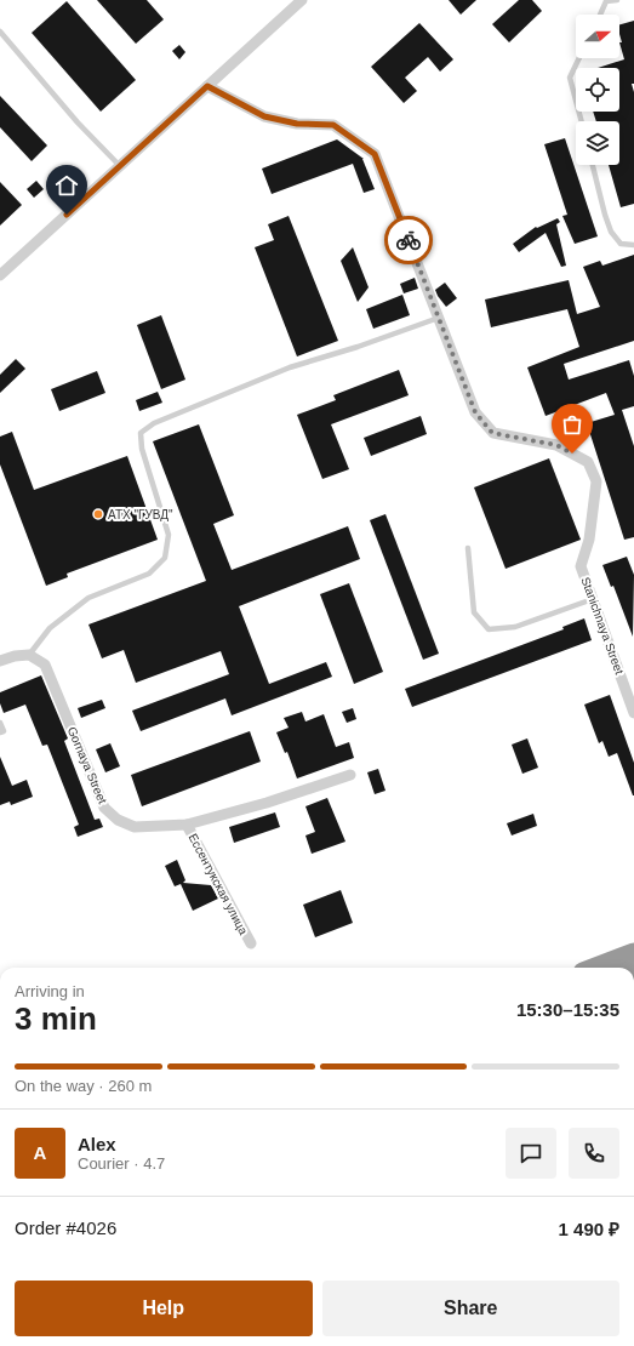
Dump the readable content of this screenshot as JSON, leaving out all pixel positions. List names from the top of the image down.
{
  "streets": {
    "street": ["Stanichnaya Street", "Gornaya Street", "Ессентукская улица"]
  },
  "crossings": [
    ["Gornaya Street", "Ессентукская улица"]
  ],
  "places": ["АТХ \"ГУВД\""],
  "north": "right",
  "page": {
    "heading": ["3 min", "Arriving in", "15:30–15:35"],
    "panel": [
      "Alex",
      "Courier · 4.7",
      "Order #4026",
      "1 490 ₽"
    ],
    "bar": "On the way · 260 m",
    "round": "A",
    "buttons": ["Help", "Share"]
  }
}
